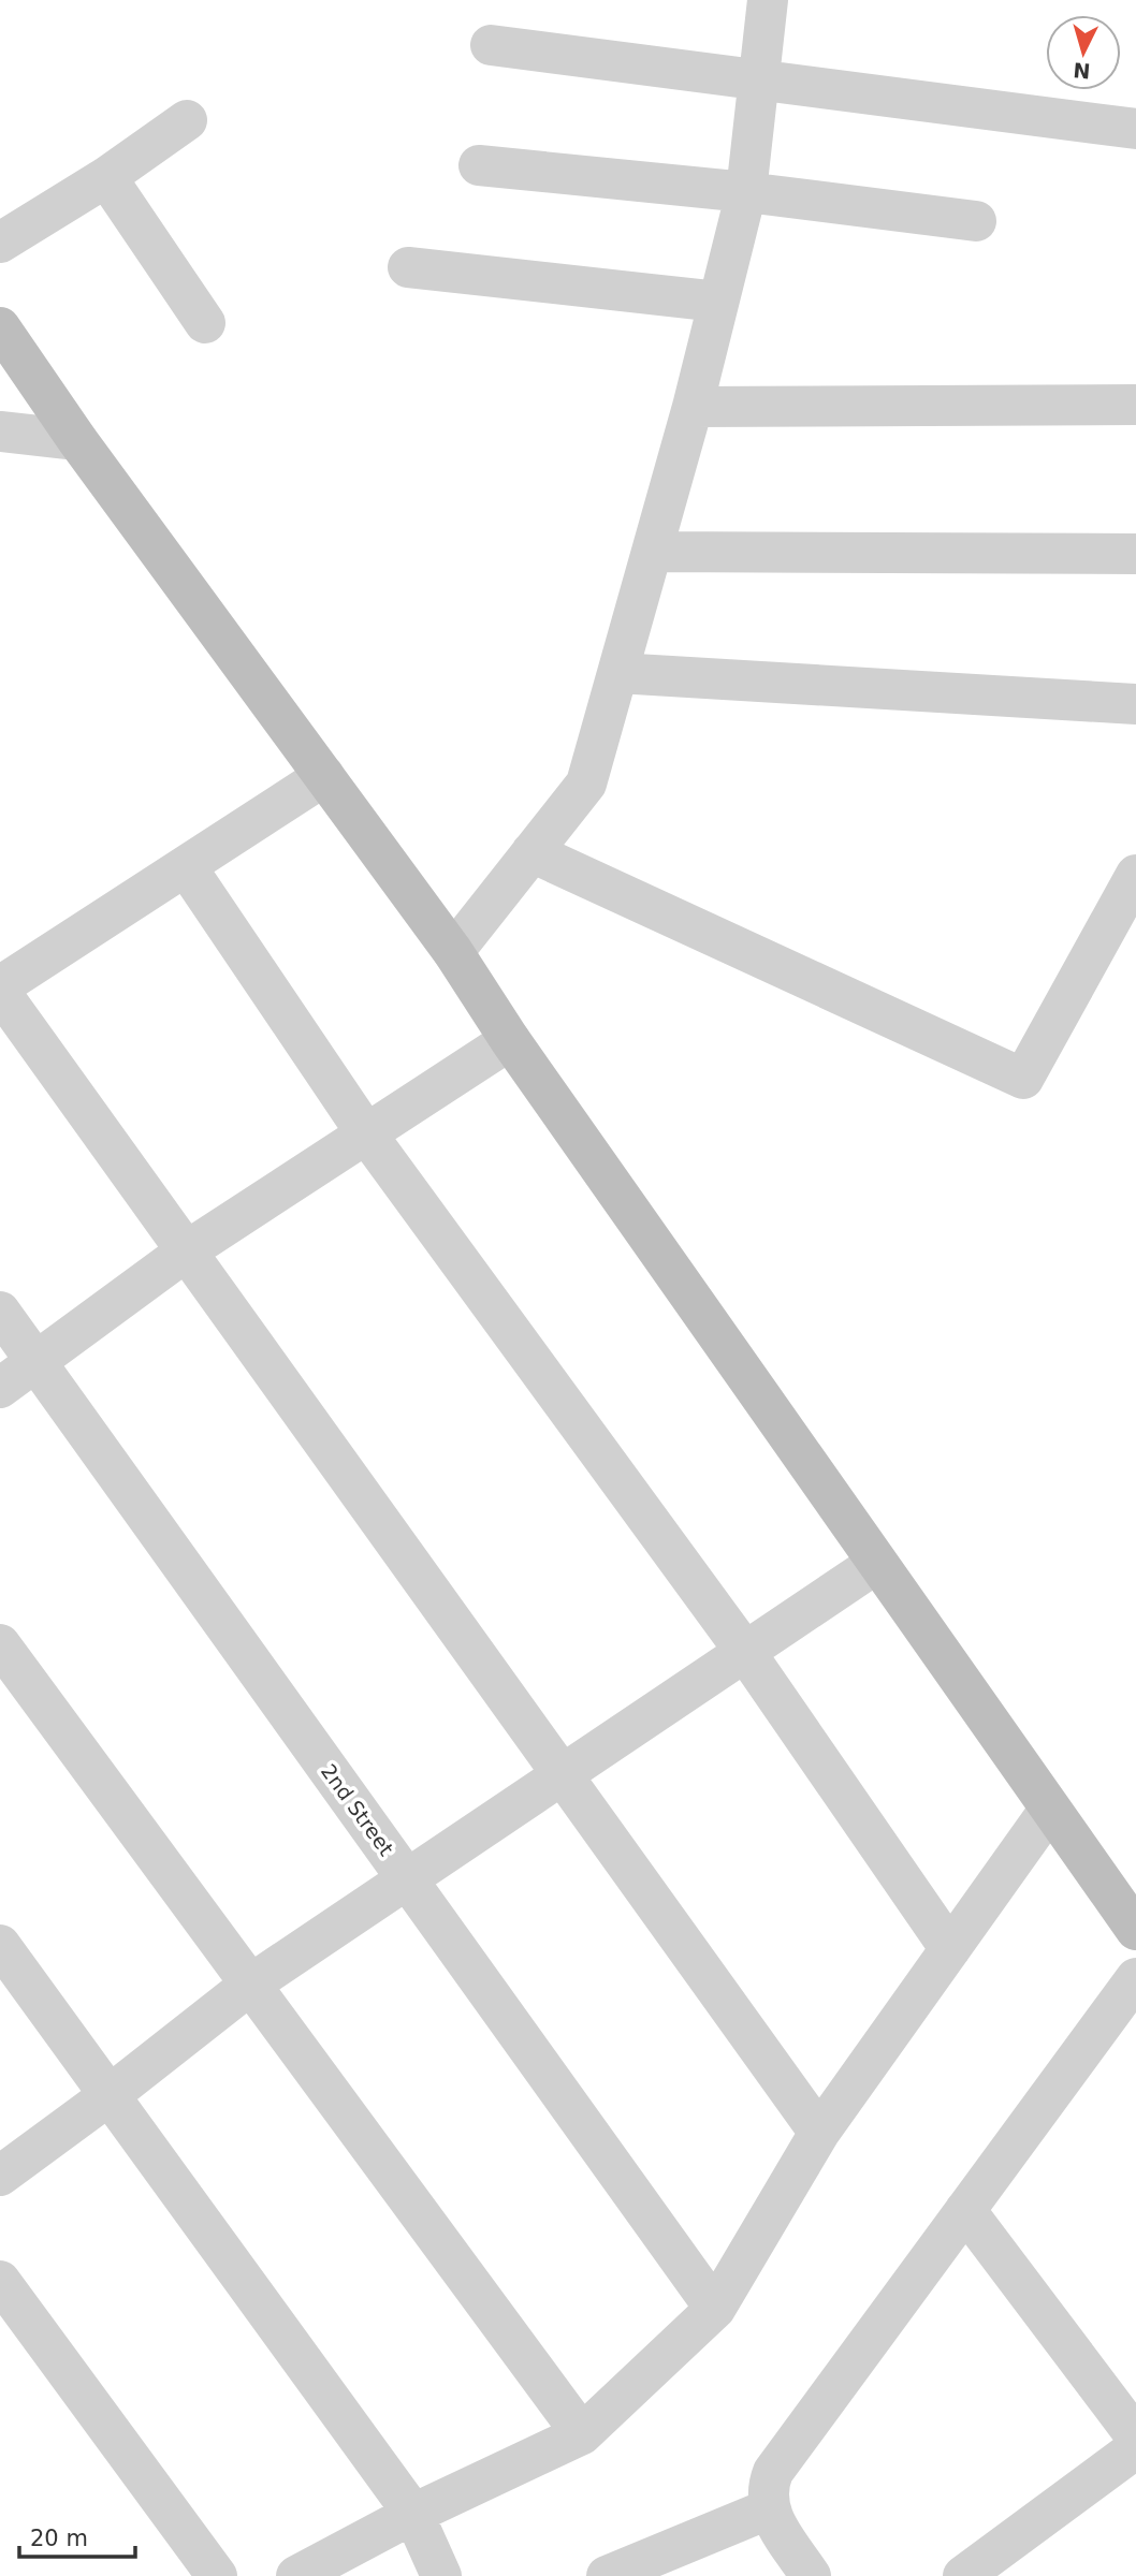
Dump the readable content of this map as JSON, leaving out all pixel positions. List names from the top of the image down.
{
  "streets": {
    "street": ["2nd Street"]
  },
  "scale_bar": "20 m",
  "north": "bottom"
}
